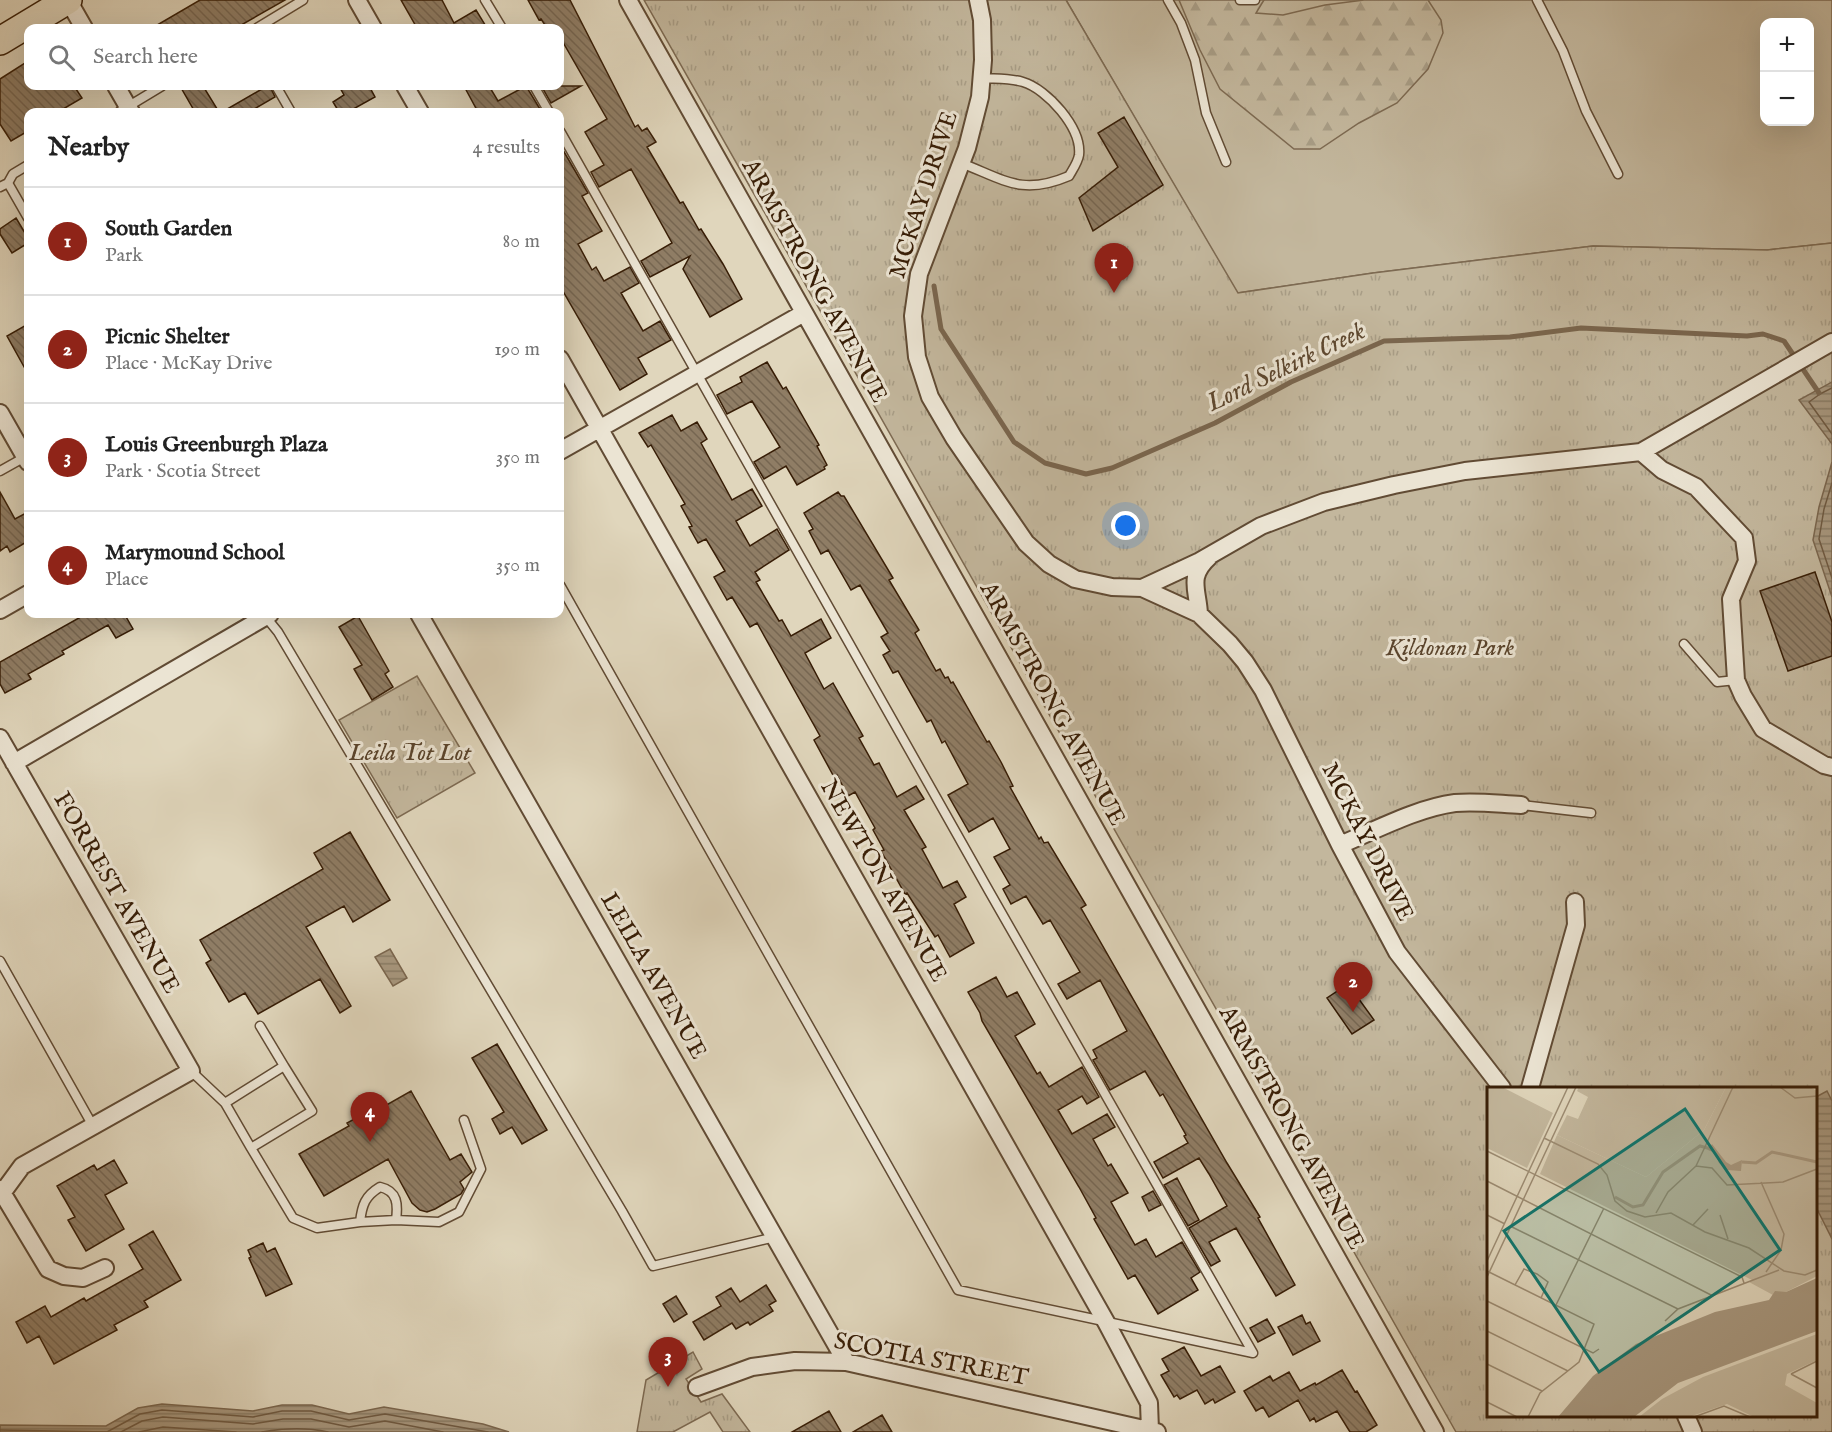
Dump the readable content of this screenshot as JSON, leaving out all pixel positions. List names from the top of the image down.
{
  "streets": {
    "street": [
      "MCKAY DRIVE",
      "ARMSTRONG AVENUE",
      "NEWTON AVENUE",
      "FORREST AVENUE",
      "LEILA AVENUE",
      "SCOTIA STREET"
    ]
  },
  "crossings": [
    ["NEWTON AVENUE", "SCOTIA STREET"],
    ["LEILA AVENUE", "SCOTIA STREET"]
  ],
  "water": ["Lord Selkirk Creek"],
  "parks": ["Kildonan Park", "Leila Tot Lot"],
  "page": {
    "map_buttons": ["+", "−"],
    "search": "Search here",
    "heading": ["Nearby", "4 results"],
    "list": [
      {
        "mark": "1",
        "name": "South Garden",
        "note": "Park",
        "value": "80 m"
      },
      {
        "mark": "2",
        "name": "Picnic Shelter",
        "note": "Place · McKay Drive",
        "value": "190 m"
      },
      {
        "mark": "3",
        "name": "Louis Greenburgh Plaza",
        "note": "Park · Scotia Street",
        "value": "350 m"
      },
      {
        "mark": "4",
        "name": "Marymound School",
        "note": "Place",
        "value": "350 m"
      }
    ],
    "pins": [
      "1",
      "2",
      "4",
      "3"
    ]
  }
}
